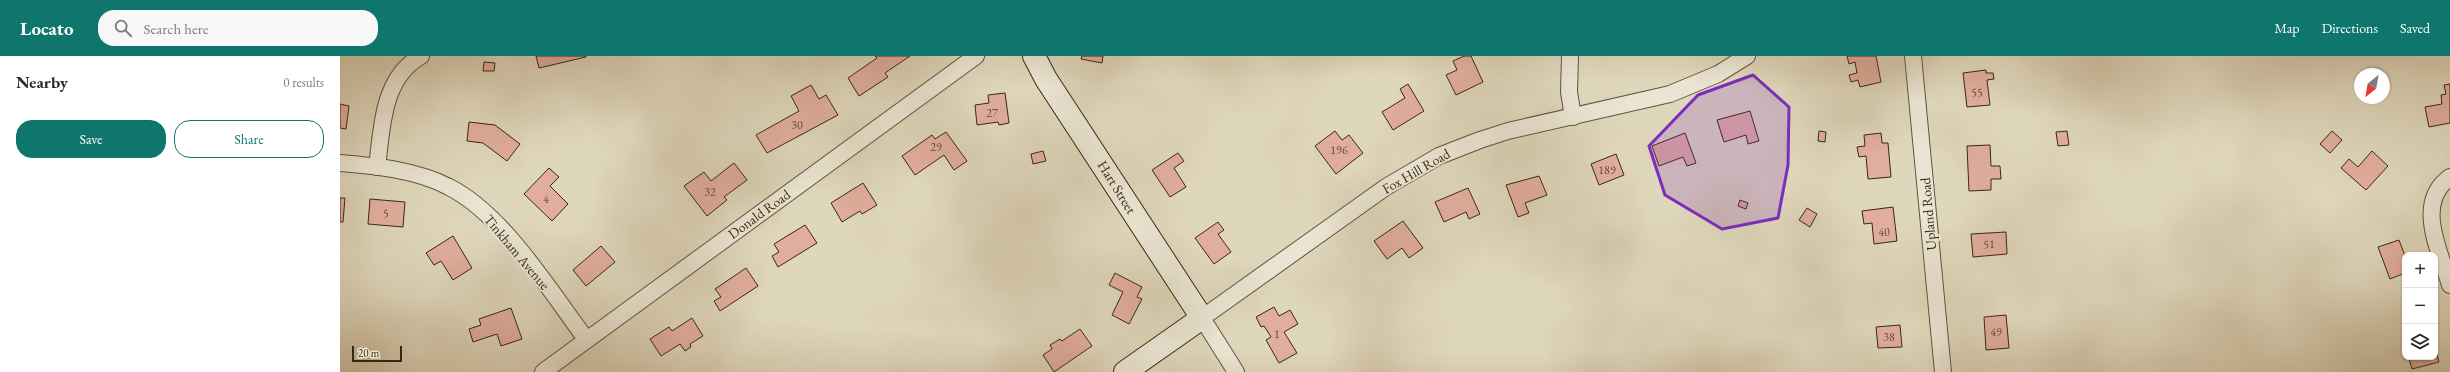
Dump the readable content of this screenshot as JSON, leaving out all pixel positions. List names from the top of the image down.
{
  "streets": {
    "street": [
      "Fox Hill Road",
      "Hart Street",
      "Donald Road",
      "Upland Road",
      "Tinkham Avenue"
    ]
  },
  "crossings": [
    ["Fox Hill Road", "Hart Street"],
    ["Donald Road", "Tinkham Avenue"]
  ],
  "house_numbers": [
    "55",
    "27",
    "30",
    "29",
    "196",
    "189",
    "32",
    "4",
    "5",
    "40",
    "51",
    "49",
    "1",
    "38"
  ],
  "scale_bar": "20 m",
  "north": "bottom left",
  "page": {
    "header": "Locato",
    "search": "Search here",
    "nav": ["Map", "Directions", "Saved"],
    "heading": ["Nearby", "0 results"],
    "buttons": ["Save", "Share"],
    "map_buttons": ["+", "−"],
    "scale": "20 m"
  }
}
